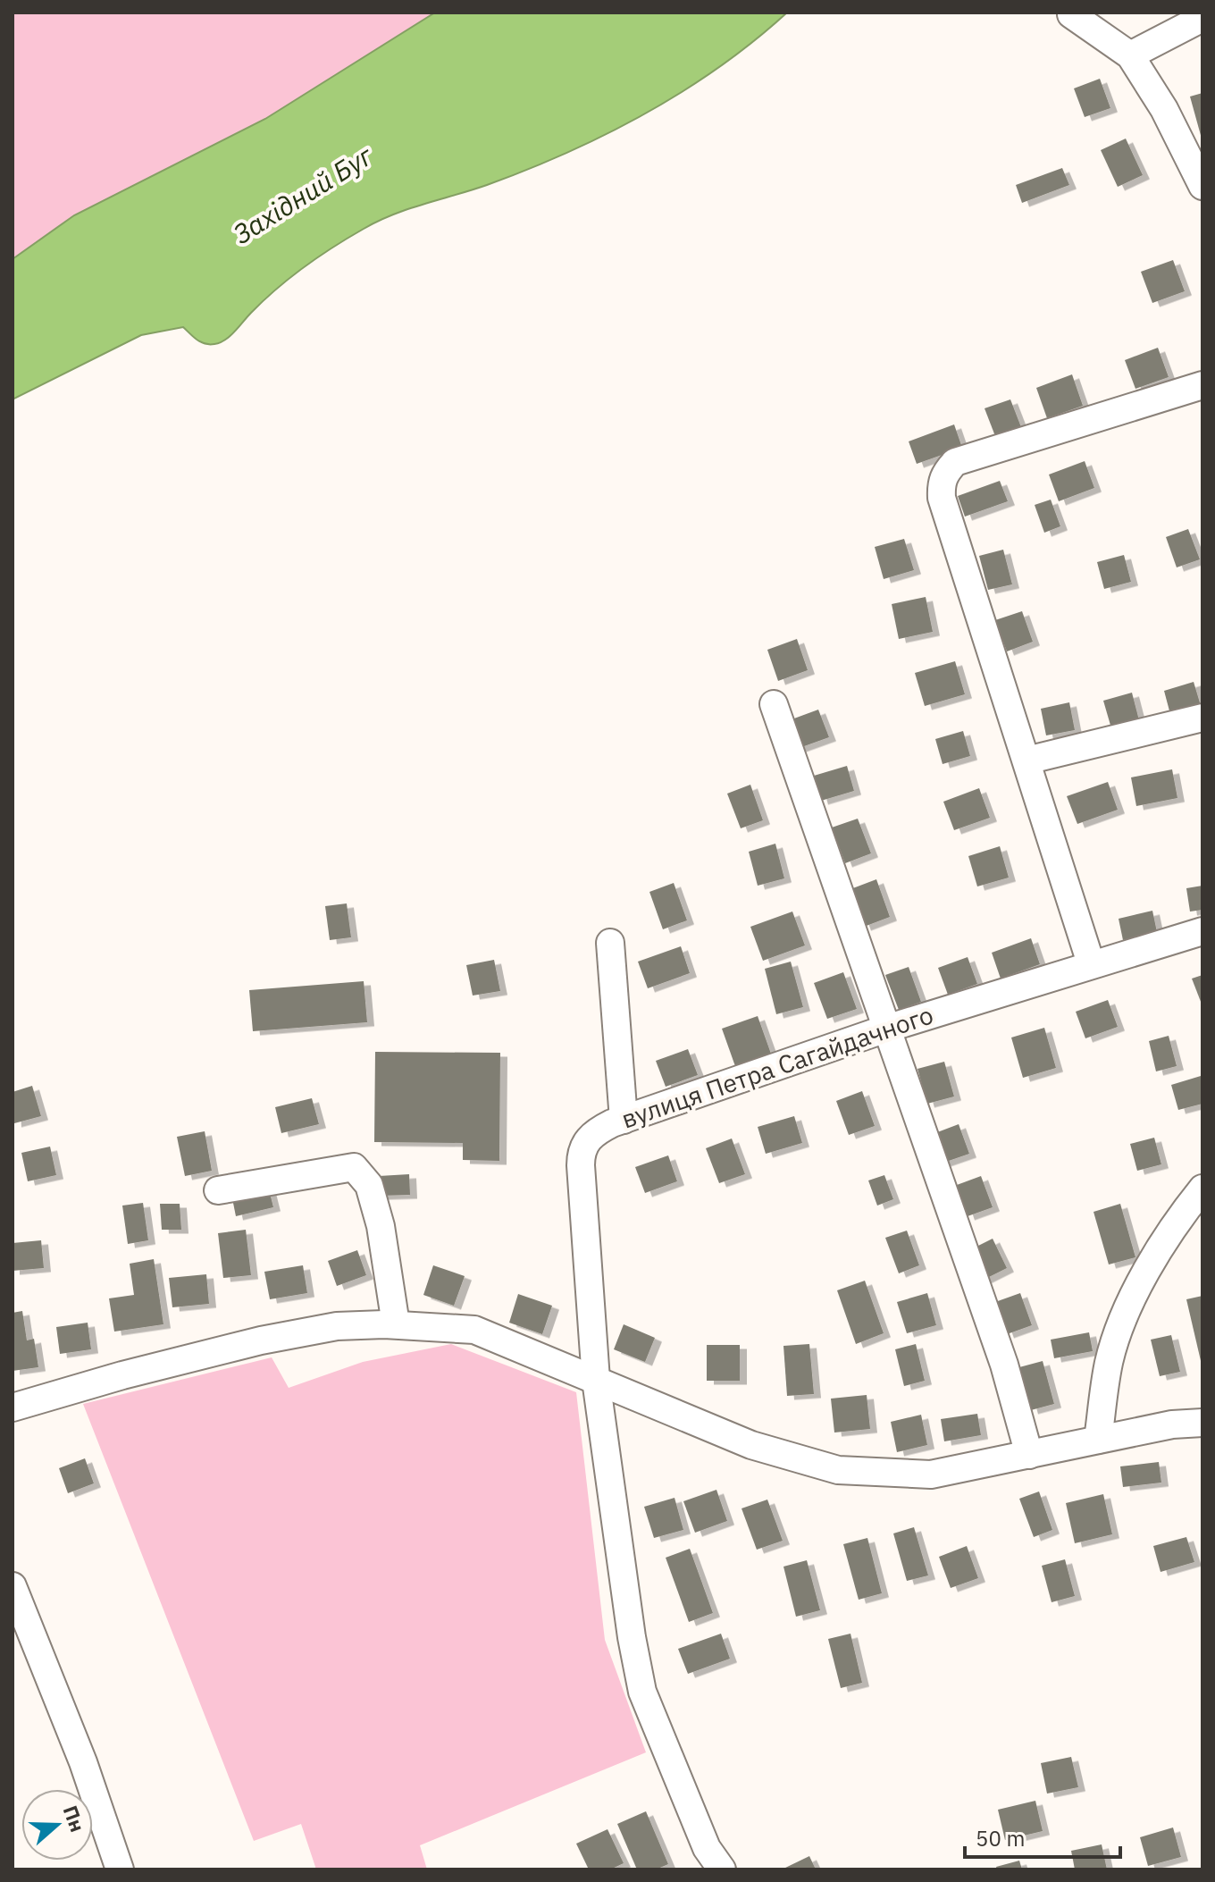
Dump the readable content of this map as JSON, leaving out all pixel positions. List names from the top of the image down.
{
  "streets": {
    "street": ["вулиця Петра Сагайдачного"]
  },
  "water": ["Західний Буг"],
  "scale_bar": "50 m",
  "north": "right"
}
